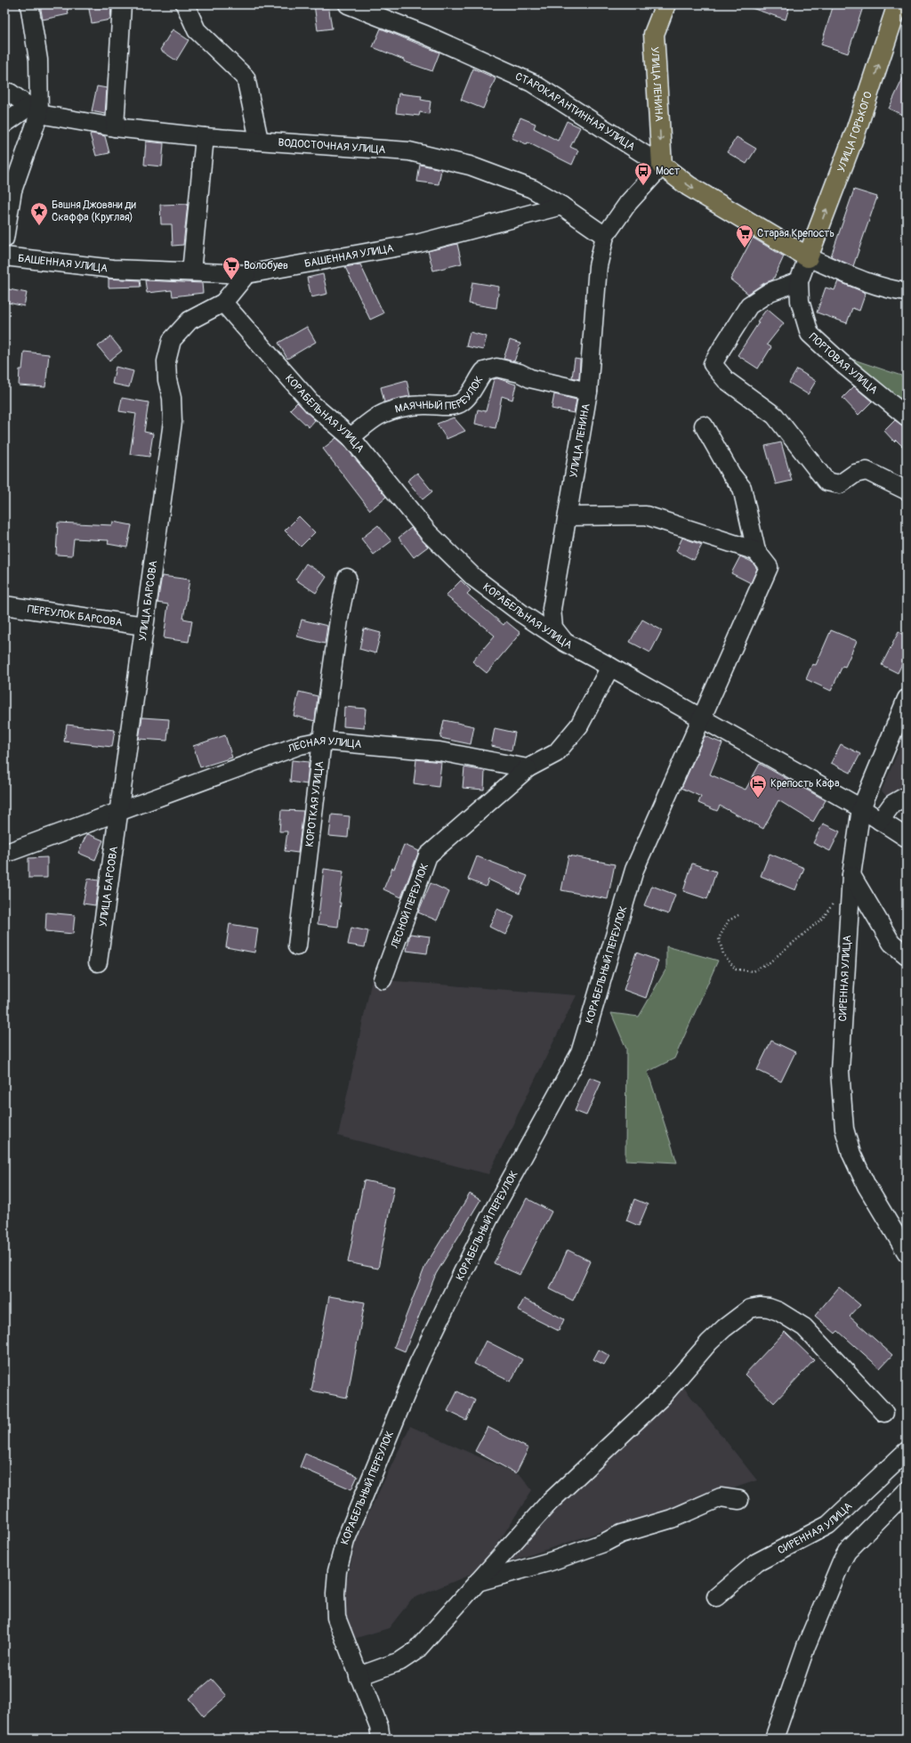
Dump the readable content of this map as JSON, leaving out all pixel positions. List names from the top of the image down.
{
  "streets": {
    "main road": ["УЛИЦА ЛЕНИНА", "СТАРОКАРАНТИННАЯ УЛИЦА", "УЛИЦА ГОРЬКОГО"],
    "street": [
      "ВОДОСТОЧНАЯ УЛИЦА",
      "БАШЕННАЯ УЛИЦА",
      "ПОРТОВАЯ УЛИЦА",
      "МАЯЧНЫЙ ПЕРЕУЛОК",
      "КОРАБЕЛЬНАЯ УЛИЦА",
      "УЛИЦА БАРСОВА",
      "ПЕРЕУЛОК БАРСОВА",
      "ЛЕСНАЯ УЛИЦА",
      "КОРОТКАЯ УЛИЦА",
      "ЛЕСНОЙ ПЕРЕУЛОК",
      "КОРАБЕЛЬНЫЙ ПЕРЕУЛОК",
      "СИРЕННАЯ УЛИЦА"
    ]
  },
  "crossings": [
    ["УЛИЦА ЛЕНИНА", "СТАРОКАРАНТИННАЯ УЛИЦА"],
    ["УЛИЦА ЛЕНИНА", "ВОДОСТОЧНАЯ УЛИЦА"],
    ["УЛИЦА ЛЕНИНА", "МАЯЧНЫЙ ПЕРЕУЛОК"],
    ["УЛИЦА ЛЕНИНА", "КОРАБЕЛЬНАЯ УЛИЦА"],
    ["СТАРОКАРАНТИННАЯ УЛИЦА", "УЛИЦА ГОРЬКОГО"],
    ["СТАРОКАРАНТИННАЯ УЛИЦА", "ПОРТОВАЯ УЛИЦА"],
    ["УЛИЦА ГОРЬКОГО", "ПОРТОВАЯ УЛИЦА"],
    ["ВОДОСТОЧНАЯ УЛИЦА", "БАШЕННАЯ УЛИЦА"],
    ["БАШЕННАЯ УЛИЦА", "УЛИЦА БАРСОВА"],
    ["МАЯЧНЫЙ ПЕРЕУЛОК", "КОРАБЕЛЬНАЯ УЛИЦА"],
    ["КОРАБЕЛЬНАЯ УЛИЦА", "УЛИЦА БАРСОВА"],
    ["КОРАБЕЛЬНАЯ УЛИЦА", "КОРАБЕЛЬНЫЙ ПЕРЕУЛОК"],
    ["КОРАБЕЛЬНАЯ УЛИЦА", "СИРЕННАЯ УЛИЦА"],
    ["УЛИЦА БАРСОВА", "ПЕРЕУЛОК БАРСОВА"],
    ["УЛИЦА БАРСОВА", "ЛЕСНАЯ УЛИЦА"],
    ["ЛЕСНАЯ УЛИЦА", "КОРОТКАЯ УЛИЦА"],
    ["ЛЕСНАЯ УЛИЦА", "ЛЕСНОЙ ПЕРЕУЛОК"]
  ],
  "one_way": ["УЛИЦА ГОРЬКОГО"],
  "places": {
    "bus stop": ["Мост"],
    "place": ["Башня Джовани ди Скаффа (Круглая)"],
    "supermarket": ["Старая Крепость", "Волобуев"],
    "hotel": ["Крепость Кафа"]
  }
}
